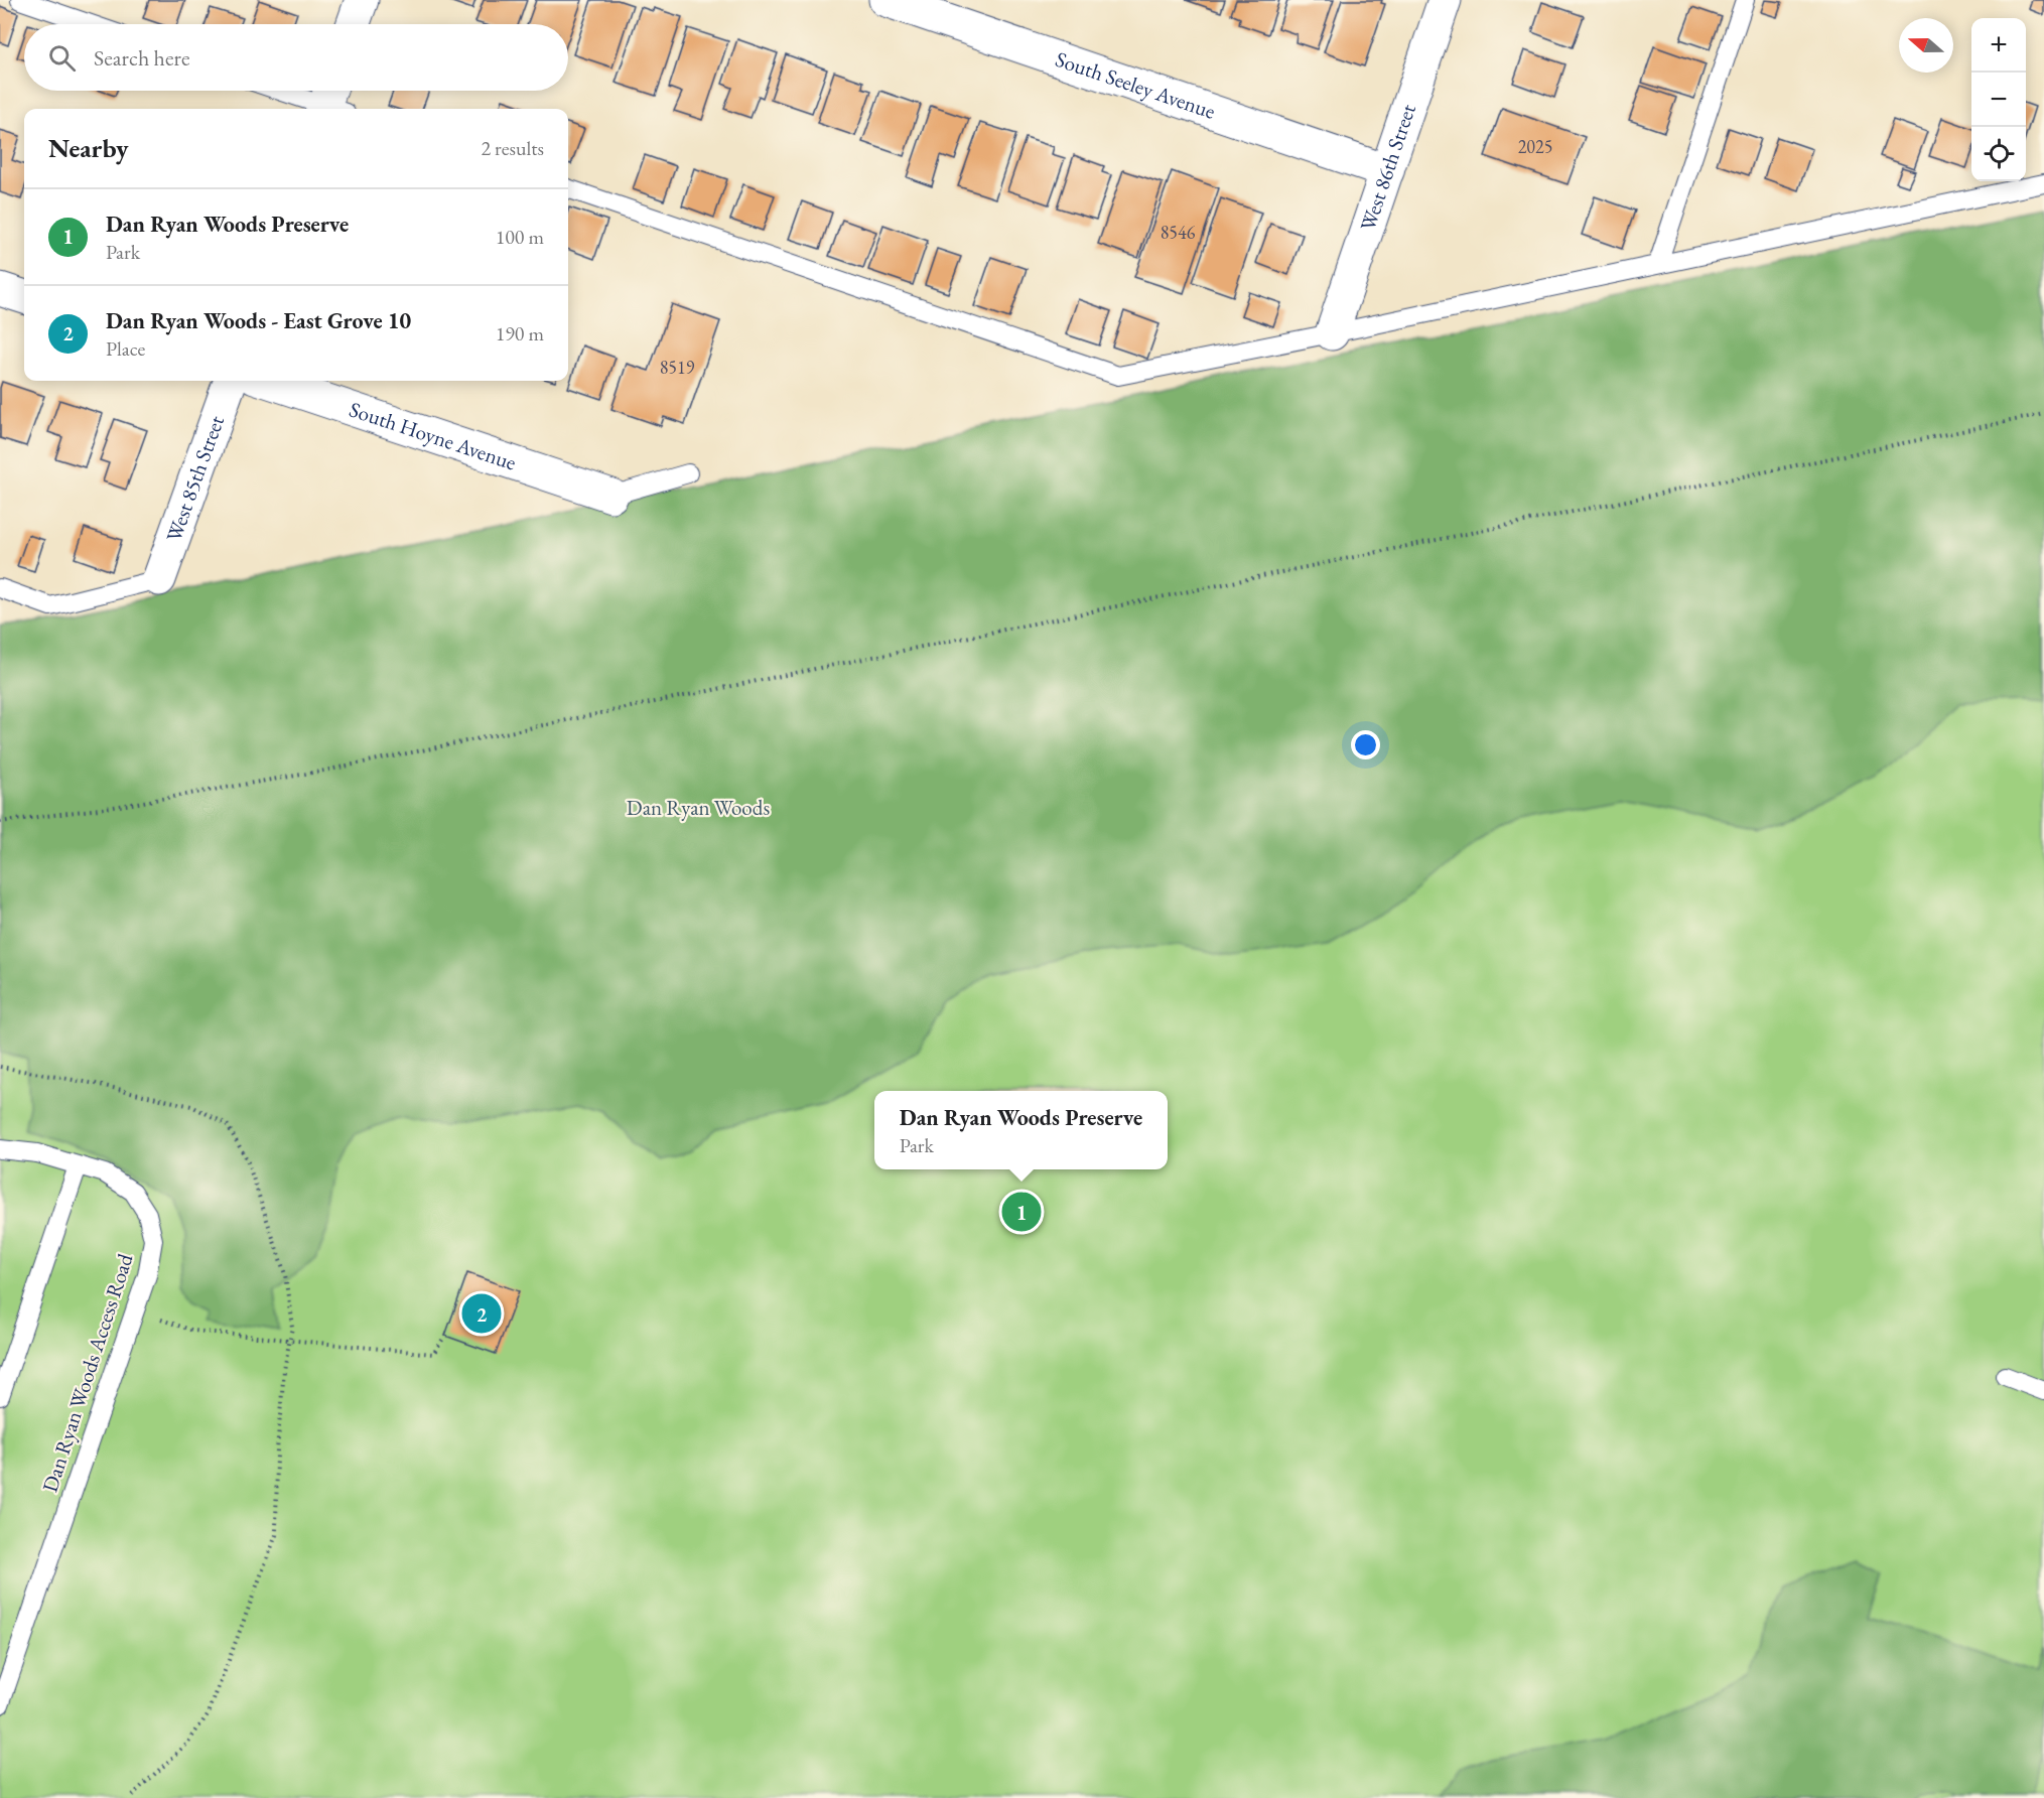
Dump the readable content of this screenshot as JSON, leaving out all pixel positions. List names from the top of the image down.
{
  "streets": {
    "street": [
      "South Seeley Avenue",
      "West 86th Street",
      "South Hoyne Avenue",
      "West 85th Street"
    ],
    "lane": ["Dan Ryan Woods Access Road"]
  },
  "crossings": [
    ["South Seeley Avenue", "West 86th Street"]
  ],
  "parks": ["Dan Ryan Woods"],
  "house_numbers": ["2025", "8546", "8519"],
  "north": "left",
  "page": {
    "map_buttons": ["+", "−"],
    "search": "Search here",
    "heading": ["Nearby", "2 results"],
    "list": [
      {
        "mark": "1",
        "name": "Dan Ryan Woods Preserve",
        "note": "Park",
        "value": "100 m"
      },
      {
        "mark": "2",
        "name": "Dan Ryan Woods - East Grove 10",
        "note": "Place",
        "value": "190 m"
      }
    ],
    "popup": ["Dan Ryan Woods Preserve", "Park"],
    "pins": ["1", "2"]
  }
}
